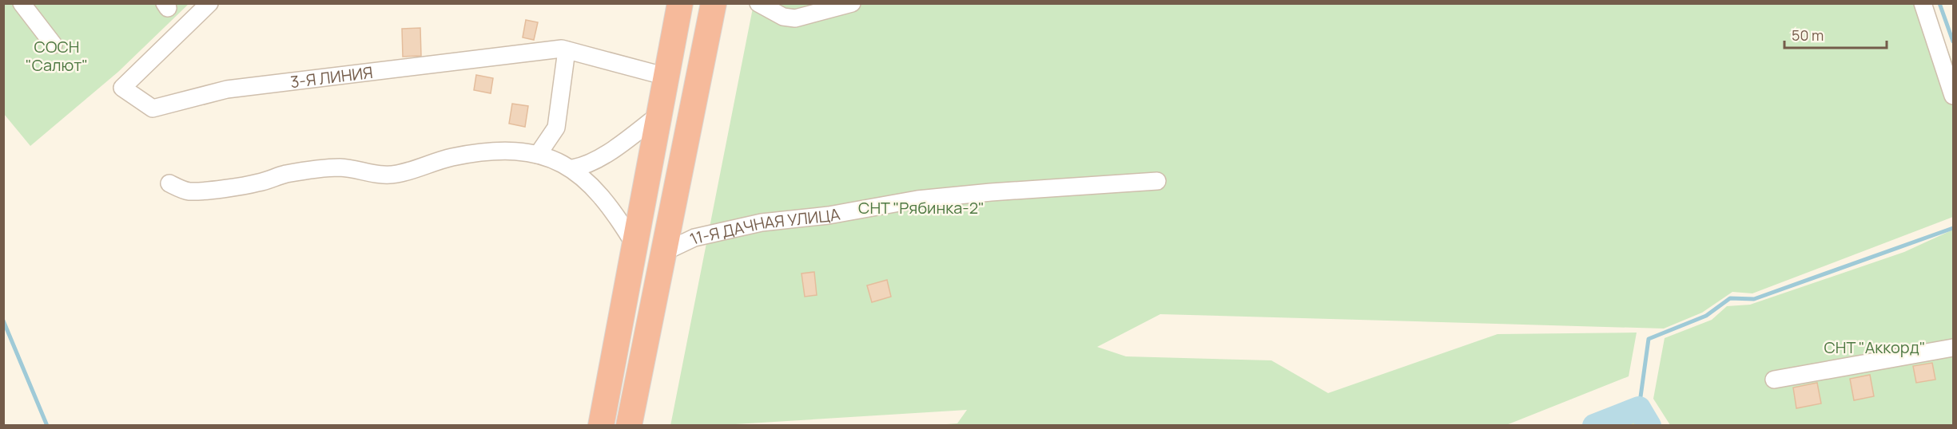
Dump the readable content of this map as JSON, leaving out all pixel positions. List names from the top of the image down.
{
  "streets": {
    "street": ["3-Я ЛИНИЯ", "11-Я ДАЧНАЯ УЛИЦА"]
  },
  "parks": ["СОСН \"Салют\"", "СНТ \"Рябинка-2\"", "СНТ \"Аккорд\""],
  "scale_bar": "50 m"
}
